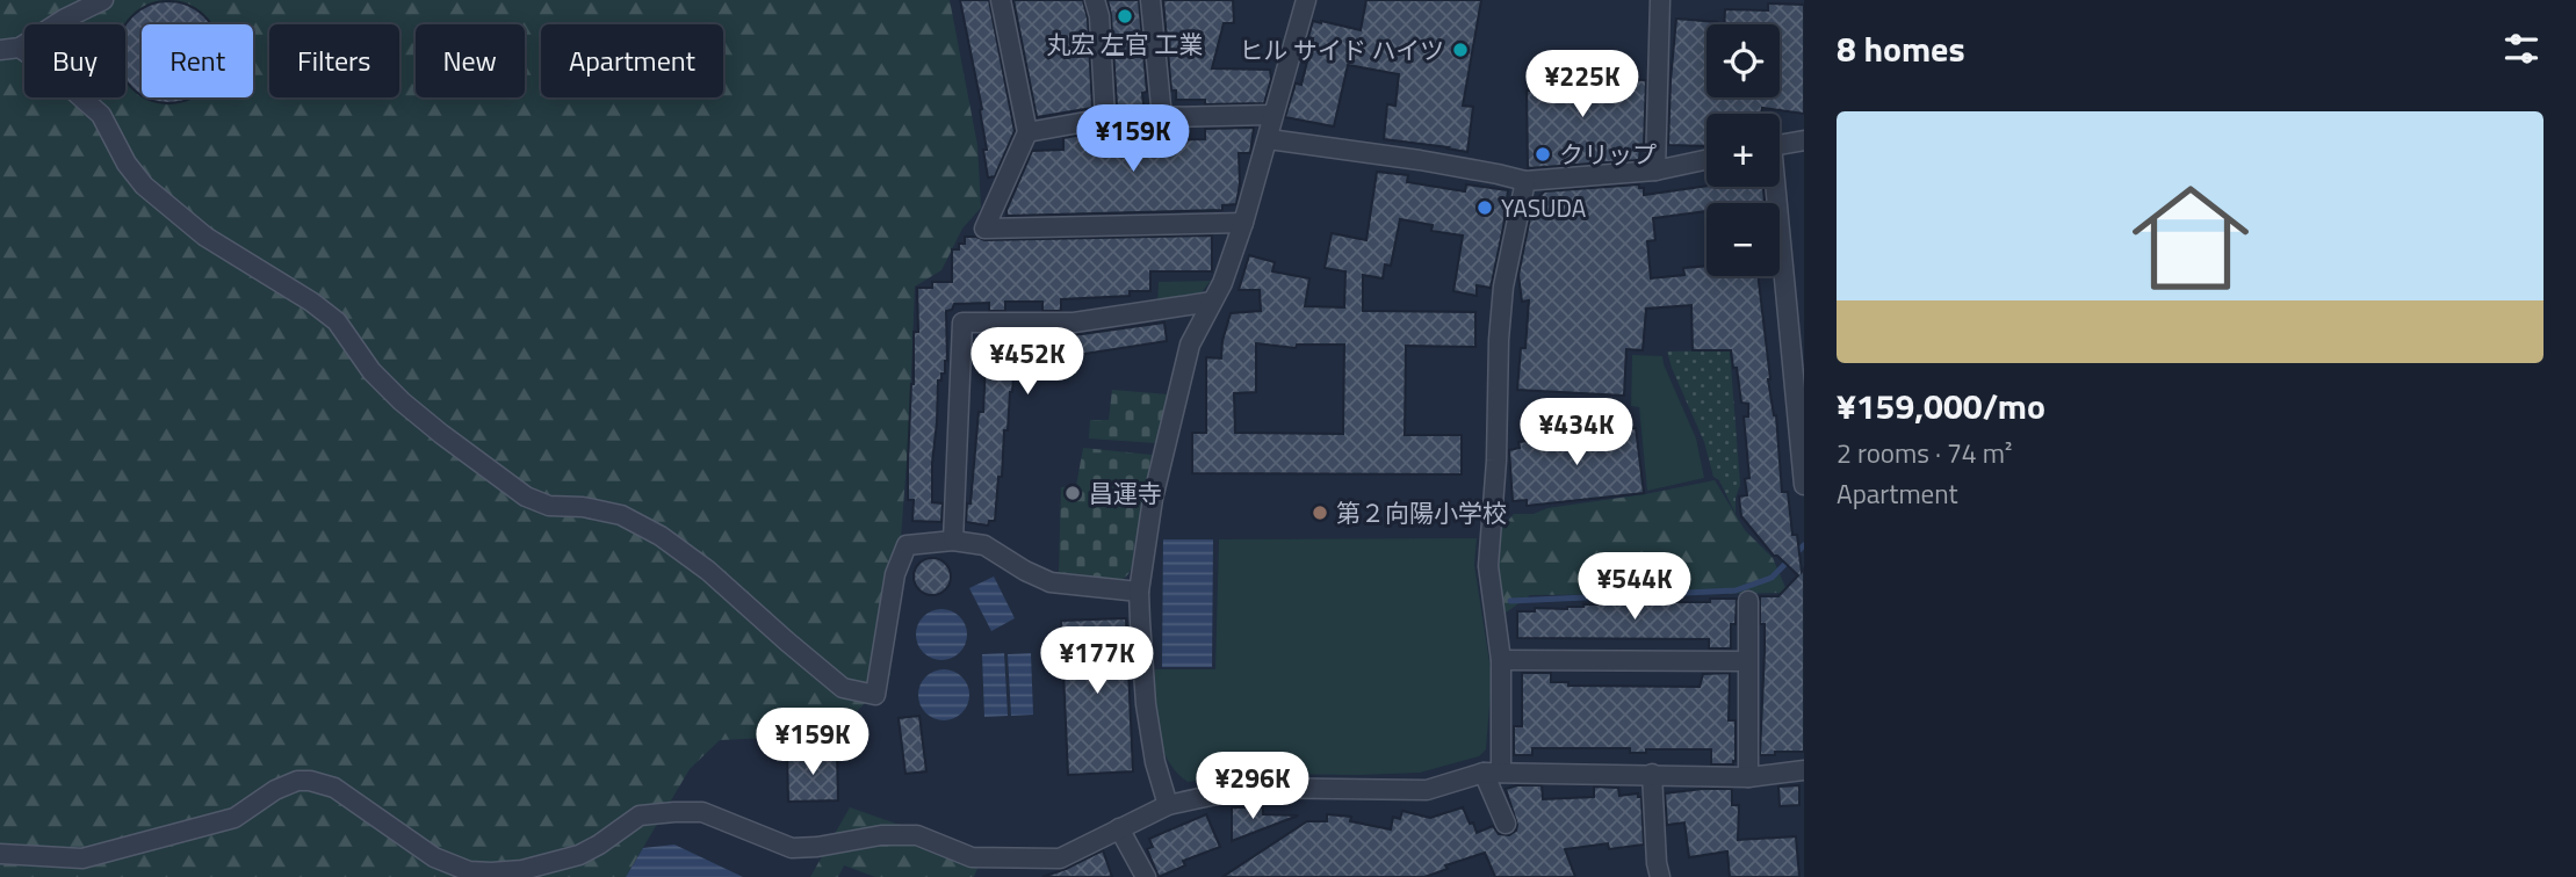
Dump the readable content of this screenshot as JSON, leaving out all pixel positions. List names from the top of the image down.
{
  "places": [
    "丸宏 左官 工業",
    "ヒル サイド ハイツ",
    "クリップ",
    "YASUDA",
    "昌運寺",
    "第２向陽小学校"
  ],
  "page": {
    "heading": "8 homes",
    "map_buttons": ["+", "−"],
    "chip": [
      "Buy",
      "Rent",
      "Filters",
      "New",
      "Apartment"
    ],
    "price": [
      "¥225K",
      "¥159K",
      "¥452K",
      "¥434K",
      "¥544K",
      "¥177K",
      "¥159K",
      "¥296K"
    ],
    "list": [
      {
        "name": "¥159,000/mo",
        "note": "2 rooms · 74 m² · Apartment"
      }
    ]
  }
}
